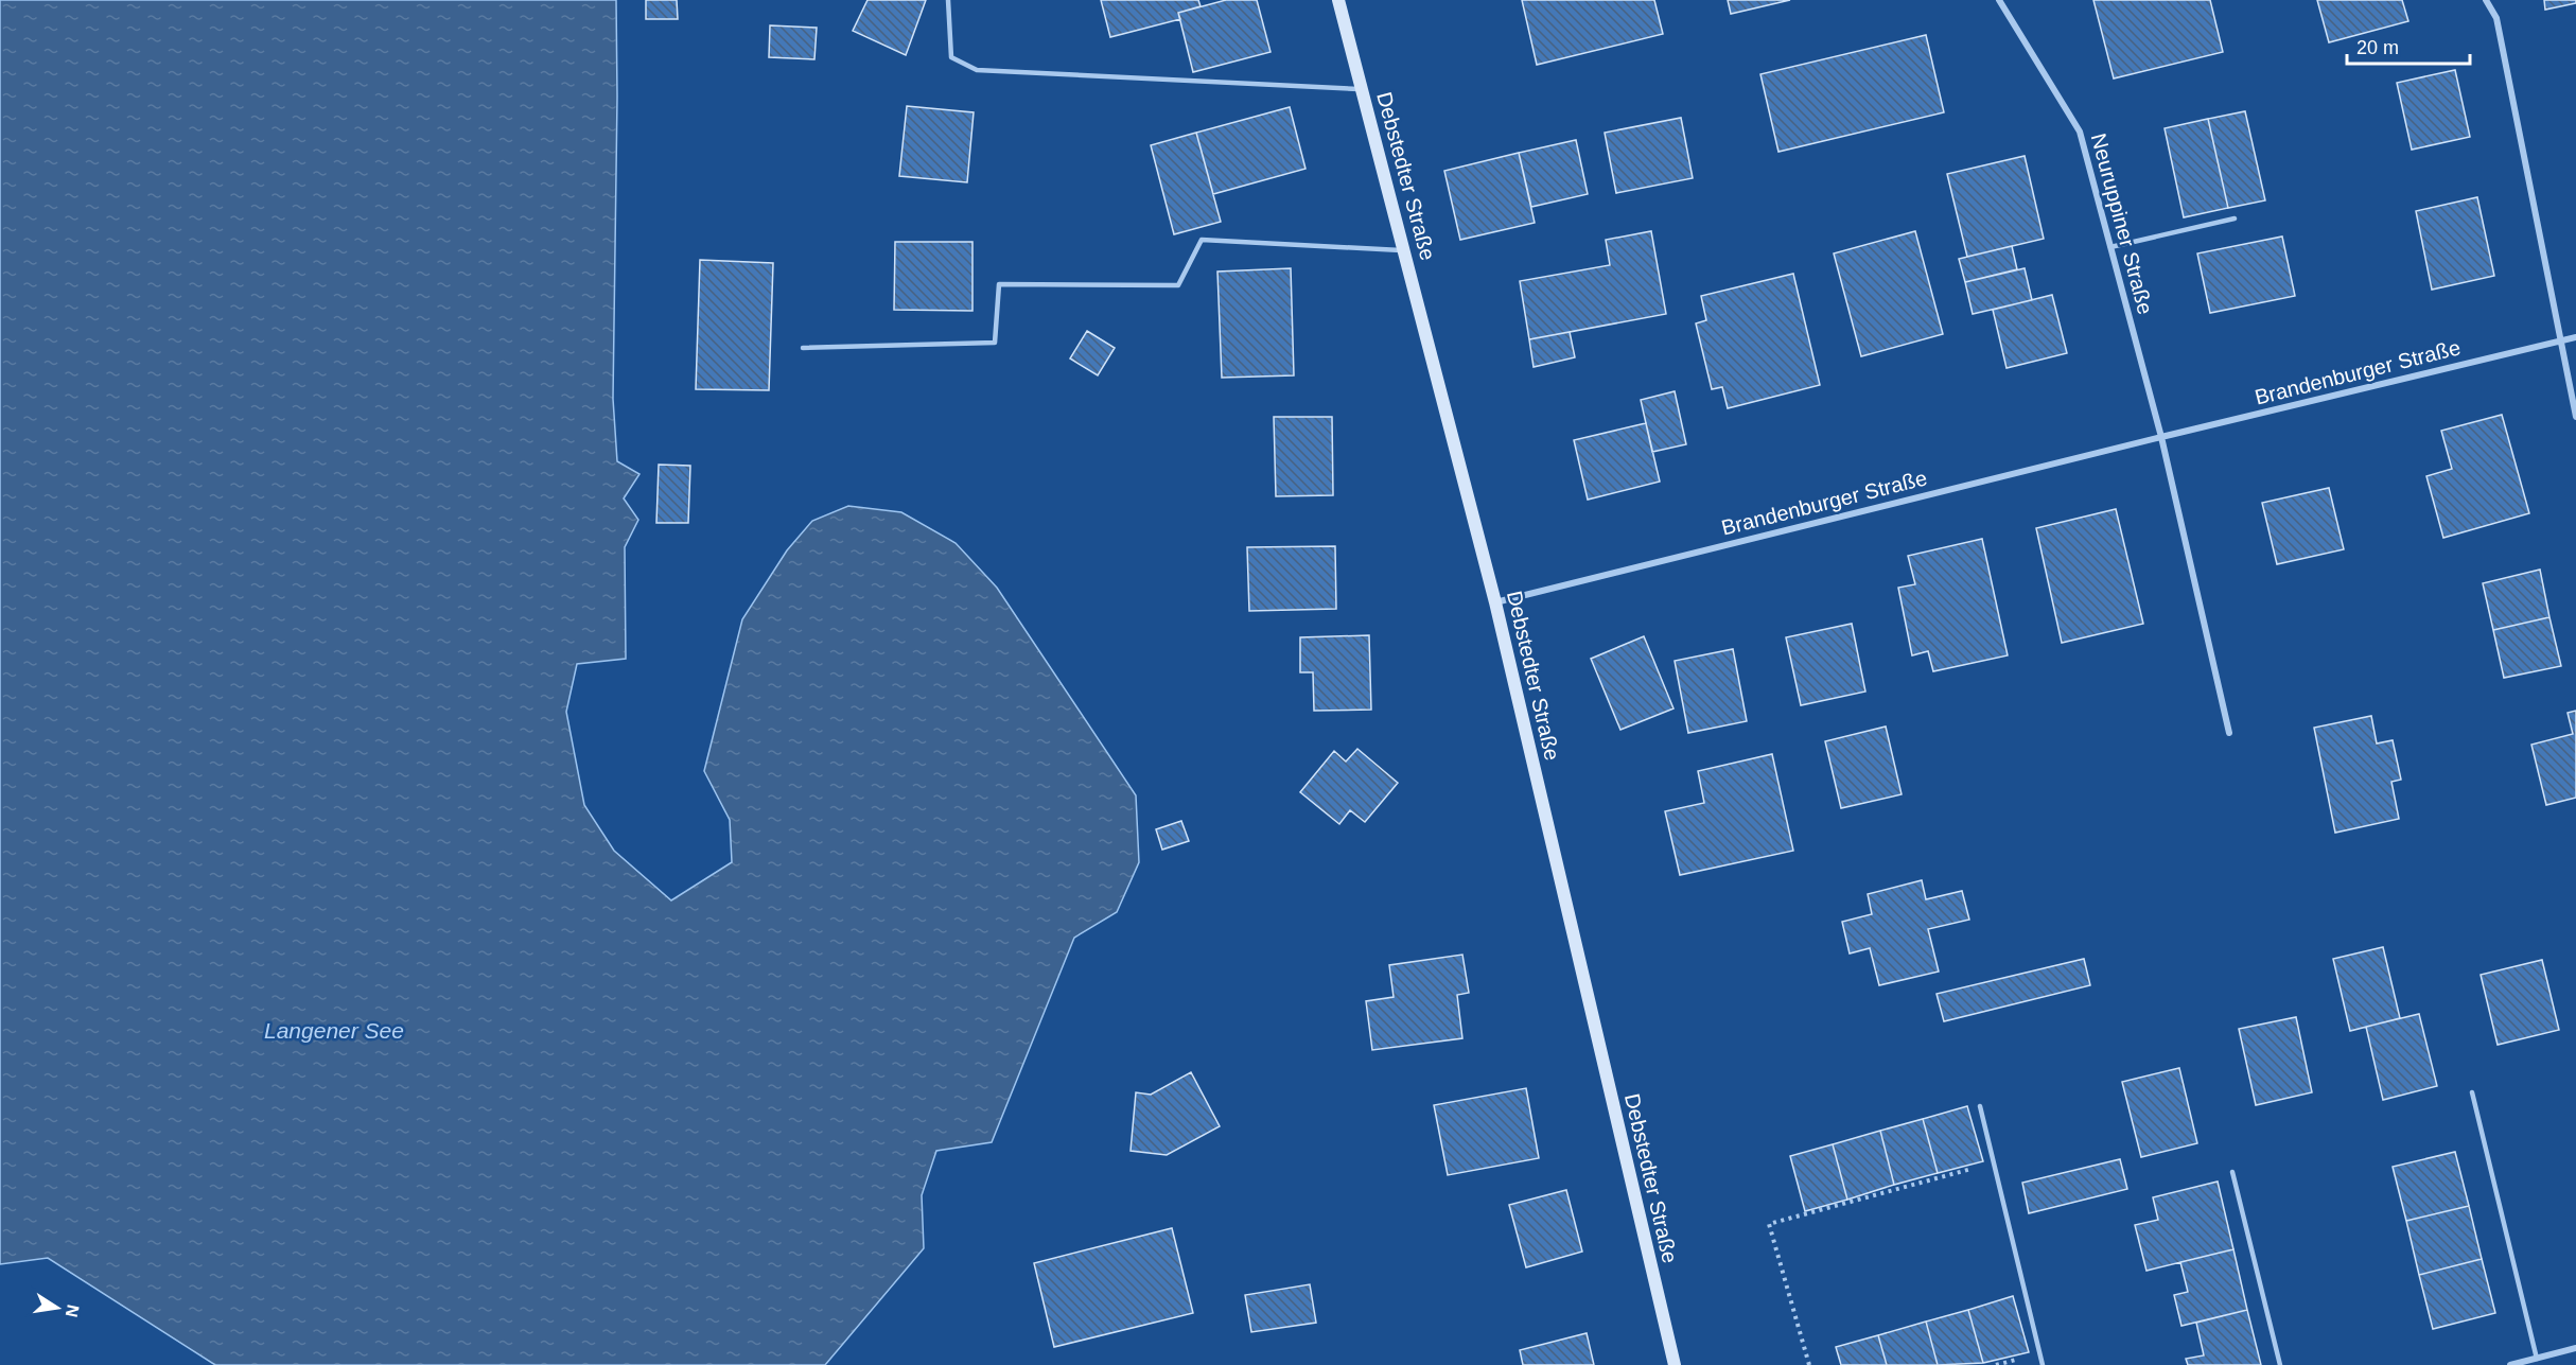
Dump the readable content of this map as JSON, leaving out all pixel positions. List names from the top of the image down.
{
  "streets": {
    "main road": ["Debstedter Straße"],
    "street": ["Neuruppiner Straße", "Brandenburger Straße"]
  },
  "crossings": [
    ["Debstedter Straße", "Brandenburger Straße"],
    ["Neuruppiner Straße", "Brandenburger Straße"]
  ],
  "water": ["Langener See"],
  "scale_bar": "20 m",
  "north": "right"
}
